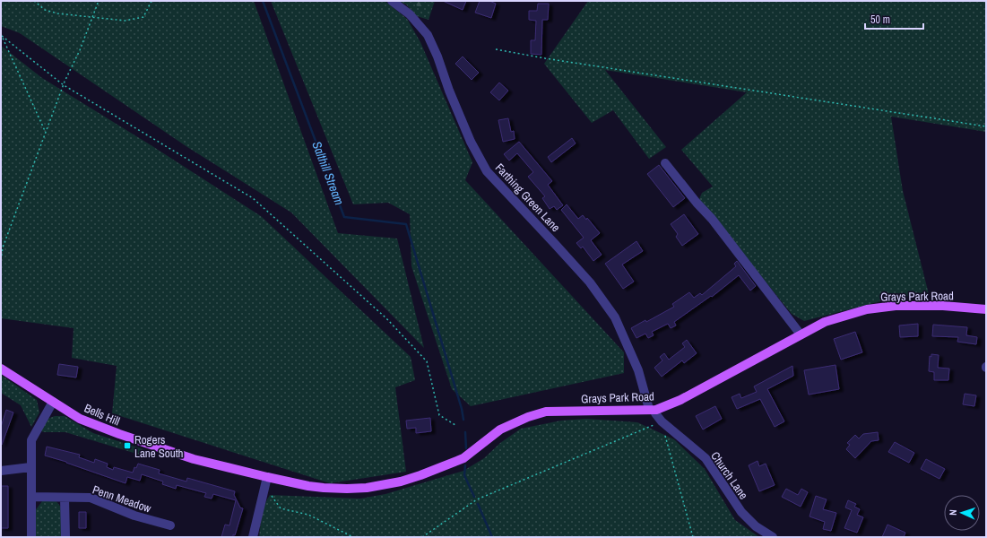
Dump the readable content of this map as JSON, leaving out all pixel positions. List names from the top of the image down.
{
  "streets": {
    "main road": ["Grays Park Road", "Bells Hill"],
    "street": ["Farthing Green Lane", "Church Lane", "Penn Meadow"]
  },
  "crossings": [
    ["Farthing Green Lane", "Grays Park Road"],
    ["Farthing Green Lane", "Church Lane"],
    ["Grays Park Road", "Bells Hill"],
    ["Grays Park Road", "Church Lane"]
  ],
  "water": ["Salthill Stream"],
  "places": {
    "transit": ["Rogers Lane South"]
  },
  "scale_bar": "50 m",
  "north": "left"
}
